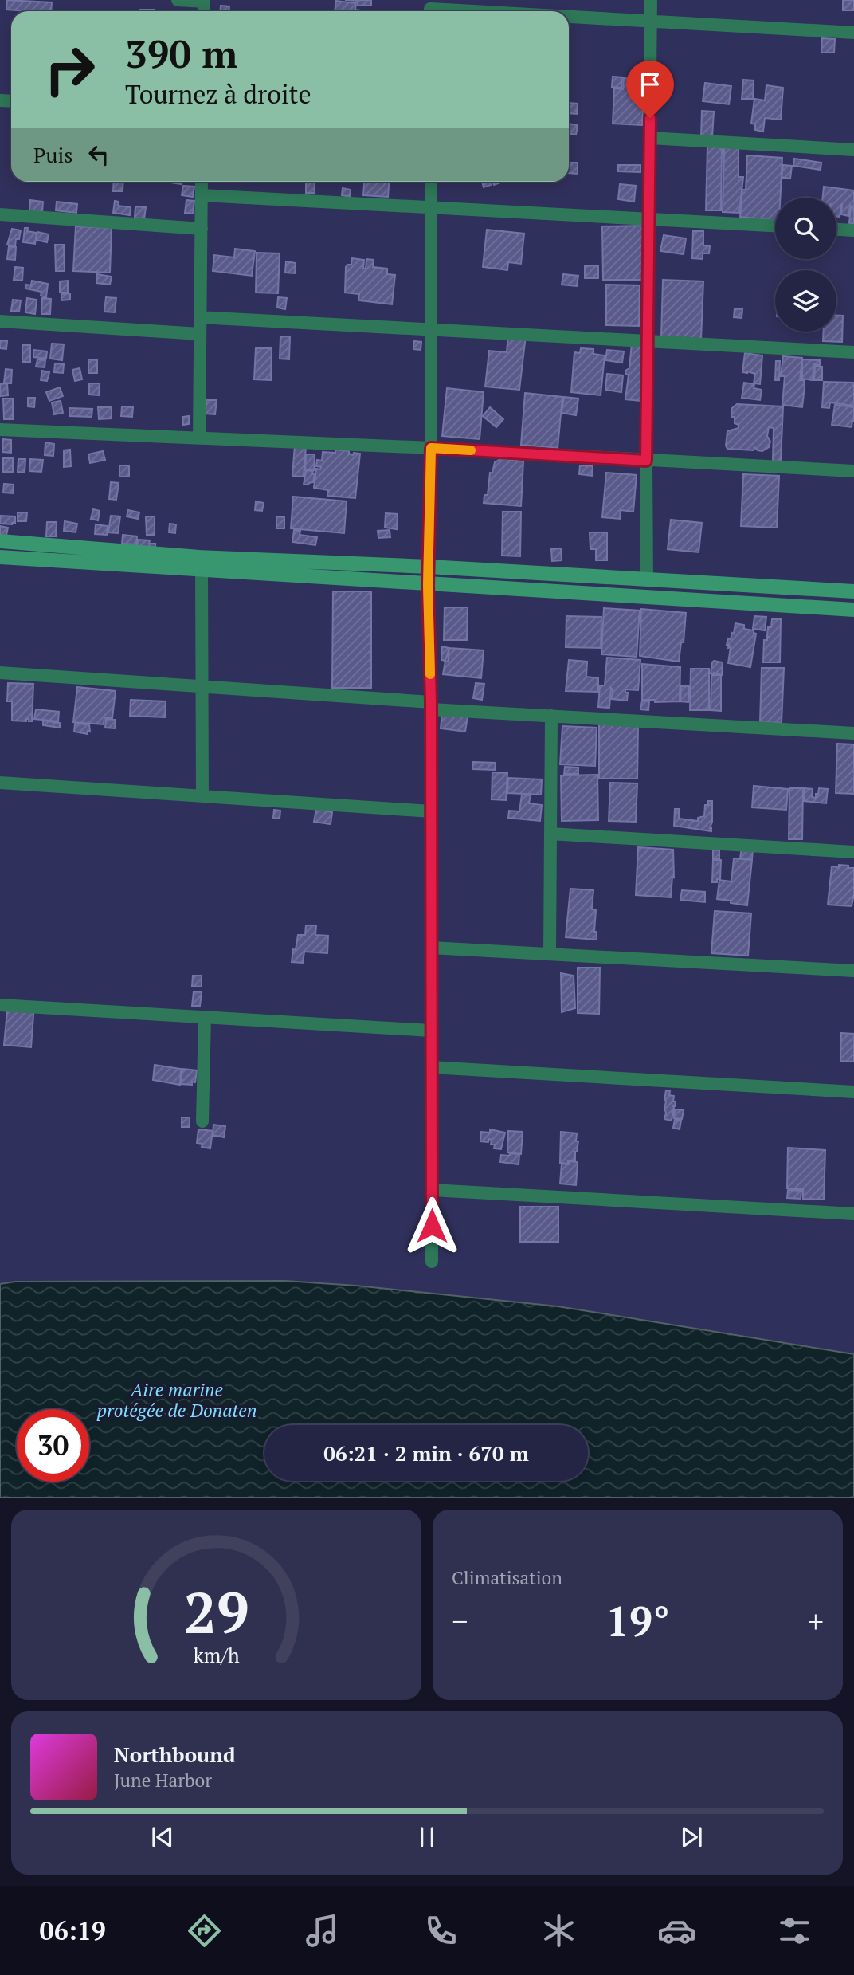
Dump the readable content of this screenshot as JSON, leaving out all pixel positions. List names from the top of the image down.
{
  "water": ["Aire marine protégée de Donaten"],
  "page": {
    "turn": ["390 m", "Tournez à droite"],
    "then": "Puis",
    "limit": "30",
    "trip": "06:21 · 2 min · 670 m",
    "tile": "Climatisation",
    "heat": ["−", "19°", "+"],
    "song": ["Northbound", "June Harbor"],
    "tabs": "06:19",
    "gauge": ["29", "km/h"]
  }
}
